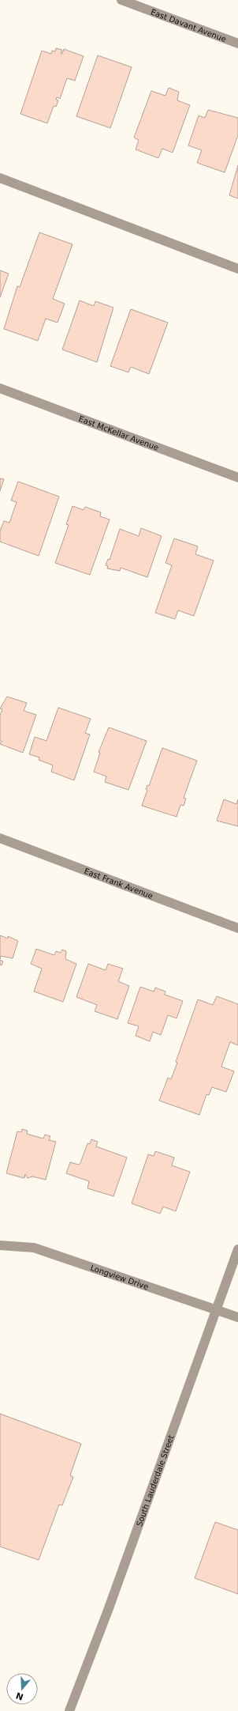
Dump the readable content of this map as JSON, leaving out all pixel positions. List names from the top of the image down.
{
  "streets": {
    "street": [
      "East Davant Avenue",
      "East McKellar Avenue",
      "East Frank Avenue",
      "Longview Drive",
      "South Lauderdale Street"
    ]
  },
  "crossings": [
    ["Longview Drive", "South Lauderdale Street"]
  ],
  "north": "bottom"
}
